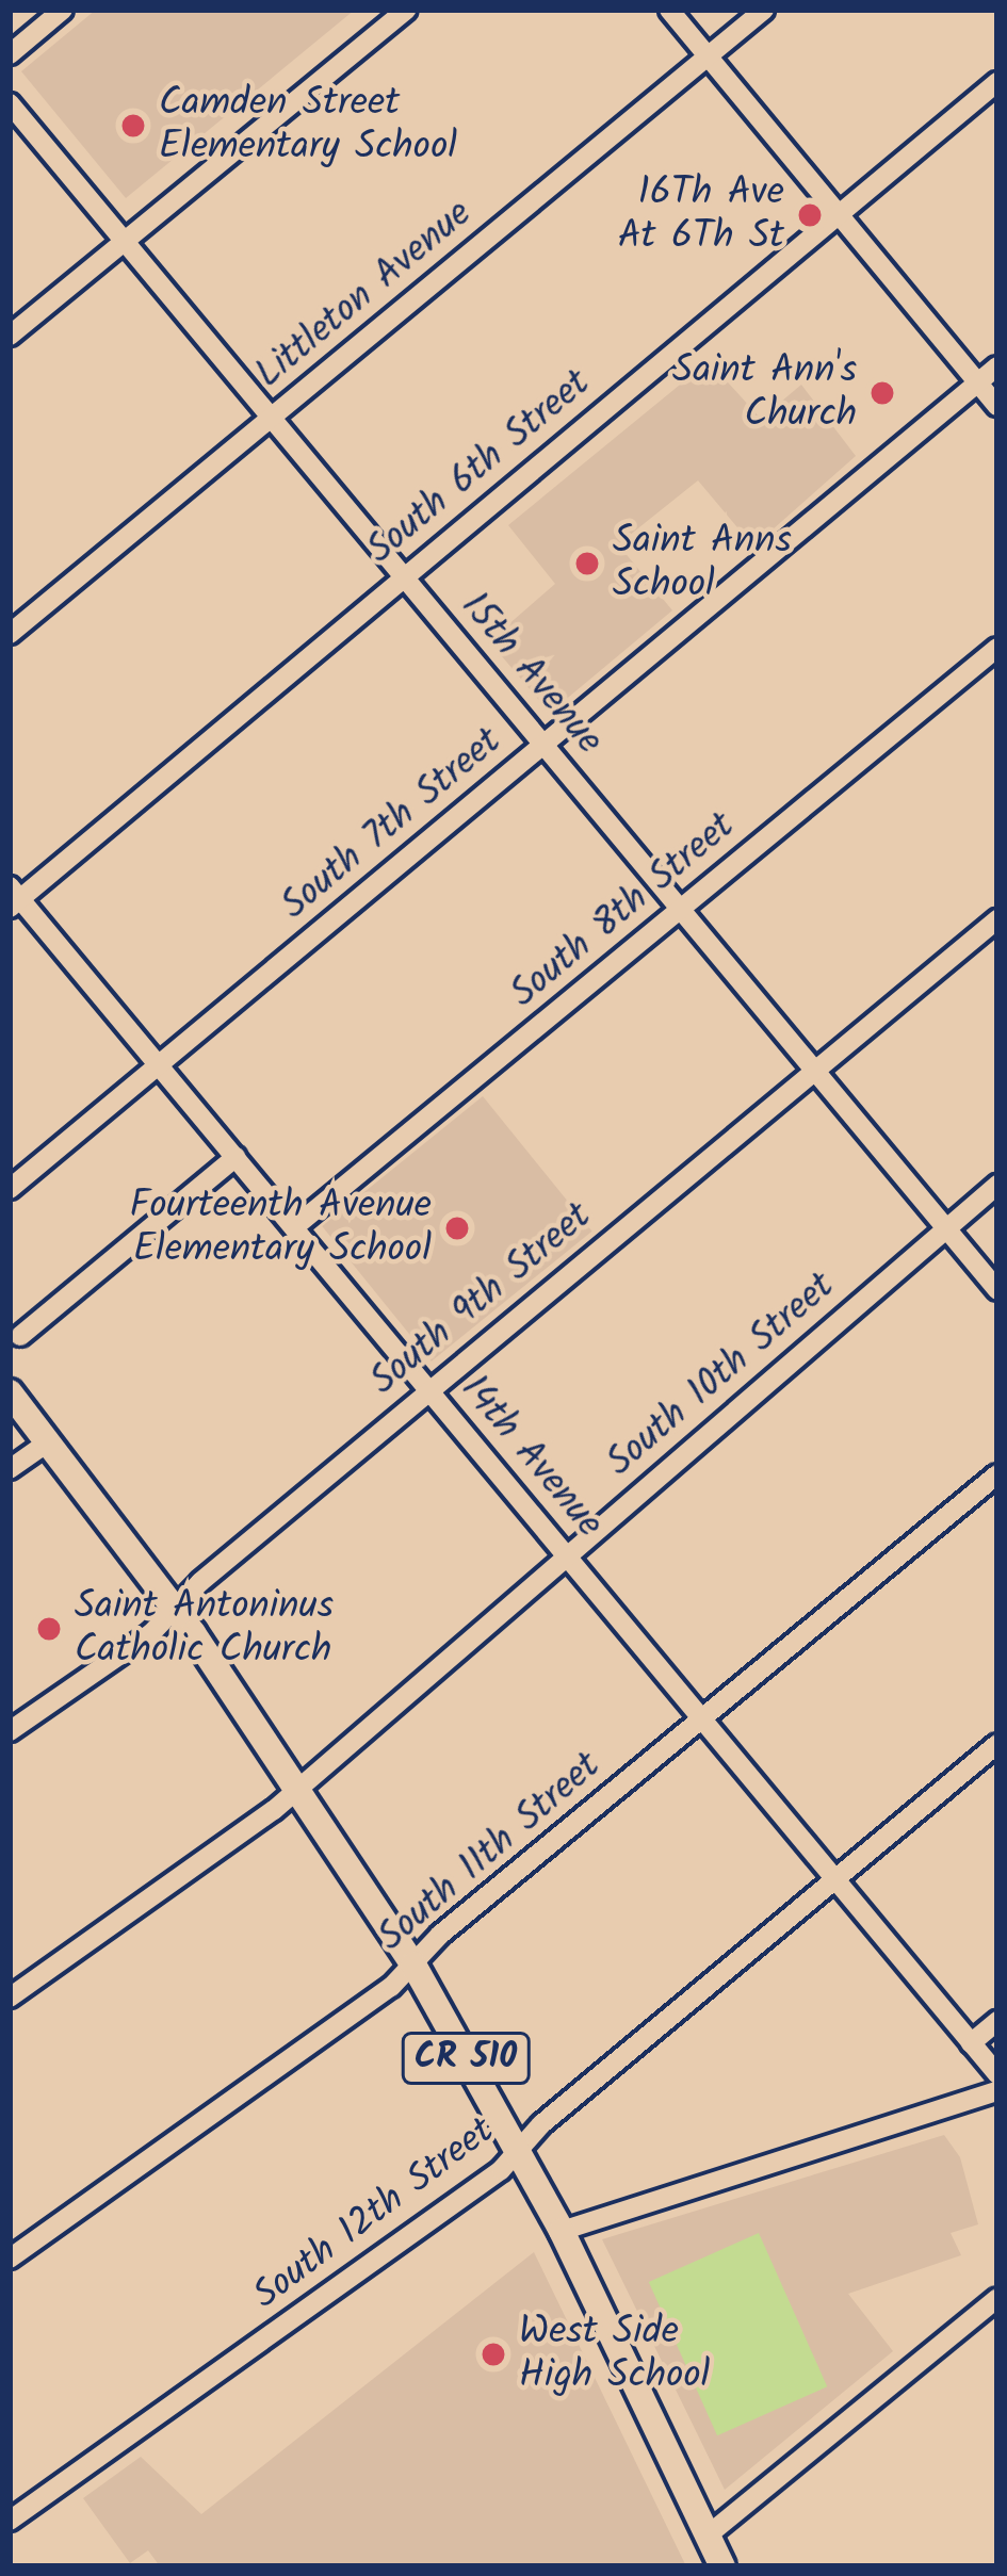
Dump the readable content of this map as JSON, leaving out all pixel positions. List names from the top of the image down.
{
  "streets": {
    "main road": ["CR 510"],
    "street": [
      "Littleton Avenue",
      "South 6th Street",
      "15th Avenue",
      "South 7th Street",
      "South 8th Street",
      "South 9th Street",
      "South 10th Street",
      "14th Avenue",
      "South 11th Street",
      "South 12th Street"
    ]
  },
  "crossings": [
    ["Littleton Avenue", "15th Avenue"],
    ["South 6th Street", "15th Avenue"],
    ["South 6th Street", "14th Avenue"],
    ["15th Avenue", "South 7th Street"],
    ["15th Avenue", "South 8th Street"],
    ["15th Avenue", "South 9th Street"],
    ["15th Avenue", "South 10th Street"],
    ["South 7th Street", "14th Avenue"],
    ["South 8th Street", "14th Avenue"],
    ["South 9th Street", "14th Avenue"],
    ["South 9th Street", "CR 510"],
    ["South 10th Street", "14th Avenue"],
    ["South 10th Street", "CR 510"],
    ["14th Avenue", "South 11th Street"],
    ["14th Avenue", "South 12th Street"],
    ["South 11th Street", "CR 510"],
    ["CR 510", "South 12th Street"]
  ],
  "places": [
    "Camden Street Elementary School",
    "16Th Ave At 6Th St",
    "Saint Ann's Church",
    "Saint Anns School",
    "Fourteenth Avenue Elementary School",
    "Saint Antoninus Catholic Church",
    "West Side High School"
  ]
}
